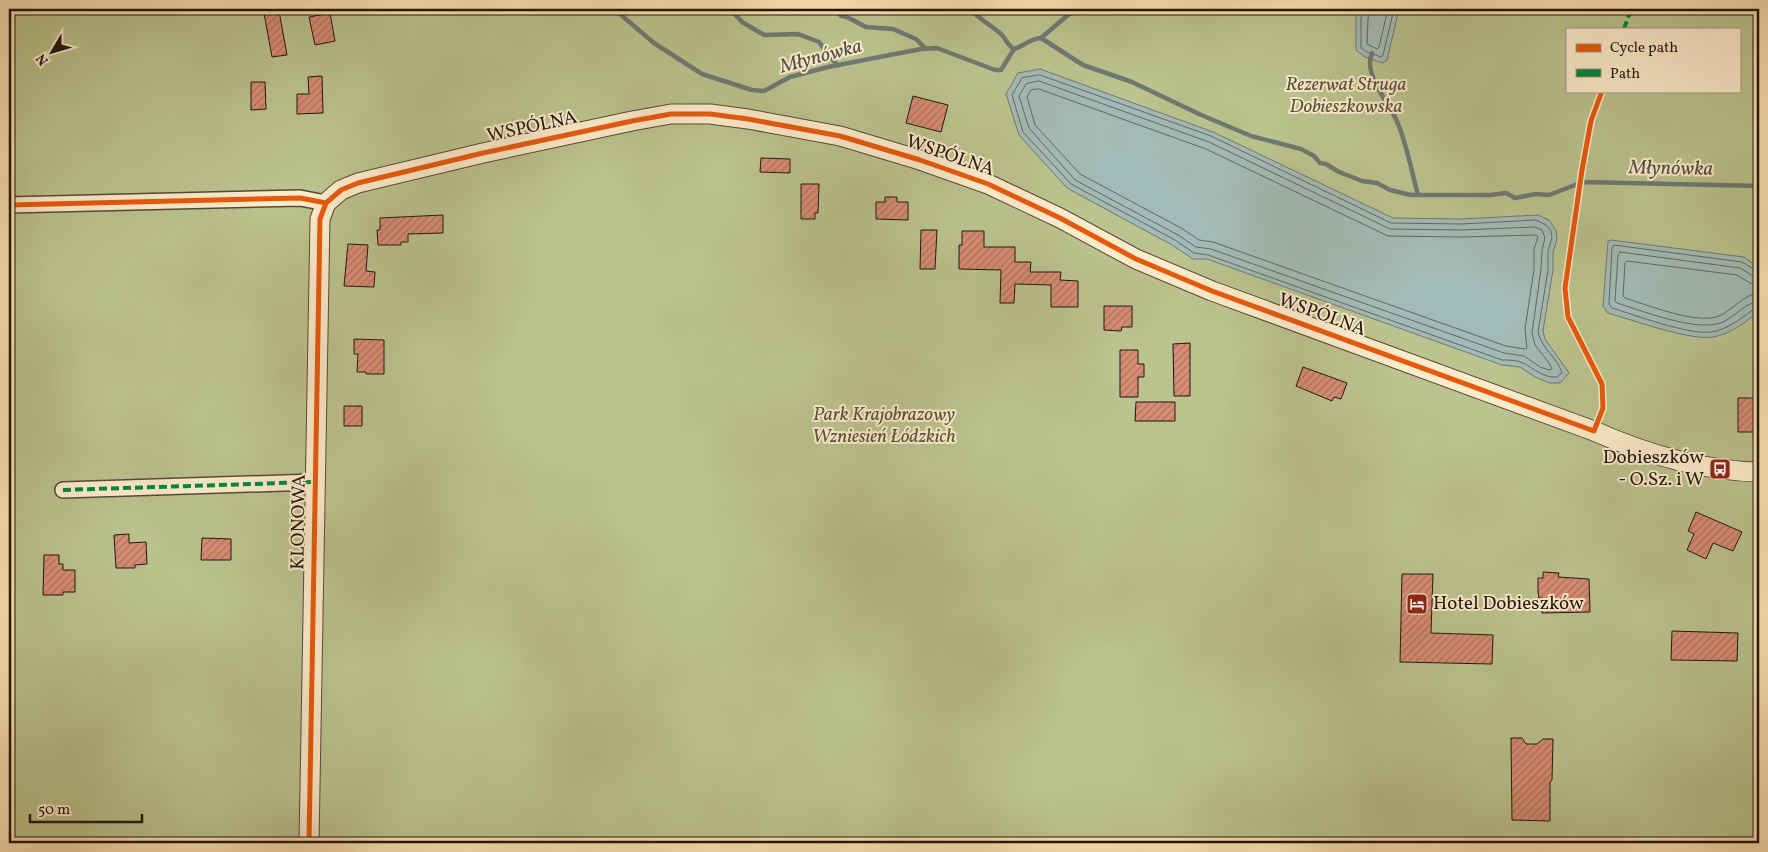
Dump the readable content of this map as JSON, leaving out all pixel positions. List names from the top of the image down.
{
  "streets": {
    "street": ["WSPÓLNA", "KLONOWA"]
  },
  "crossings": [
    ["WSPÓLNA", "KLONOWA"]
  ],
  "water": ["Młynówka"],
  "parks": ["Rezerwat Struga Dobieszkowska", "Park Krajobrazowy Wzniesień Łódzkich"],
  "places": {
    "bus stop": ["Dobieszków - O.Sz. i W"],
    "hotel": ["Hotel Dobieszków"]
  },
  "legend": ["Cycle path", "Path"],
  "scale_bar": "50 m",
  "north": "bottom left"
}
